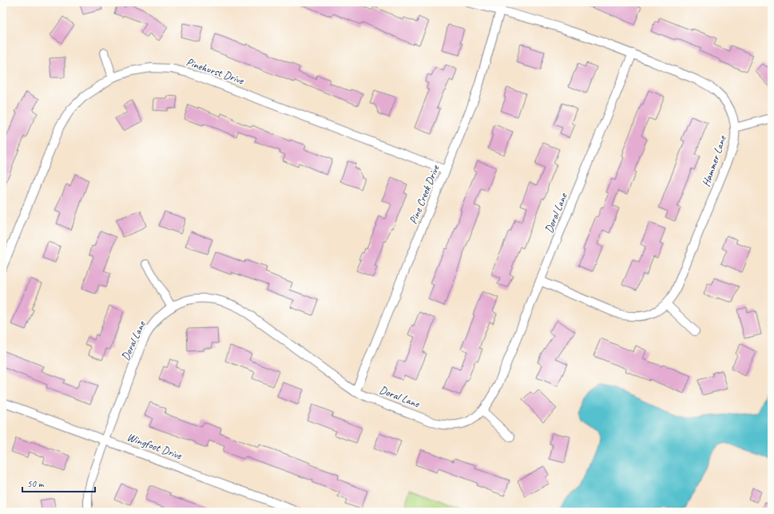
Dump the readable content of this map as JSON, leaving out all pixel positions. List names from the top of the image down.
{
  "streets": {
    "street": [
      "Pinehurst Drive",
      "Hammer Lane",
      "Pine Creek Drive",
      "Doral Lane",
      "Wingfoot Drive"
    ]
  },
  "crossings": [
    ["Pinehurst Drive", "Pine Creek Drive"],
    ["Hammer Lane", "Pine Creek Drive"],
    ["Hammer Lane", "Doral Lane"],
    ["Pine Creek Drive", "Doral Lane"],
    ["Doral Lane", "Wingfoot Drive"]
  ],
  "scale_bar": "50 m"
}
